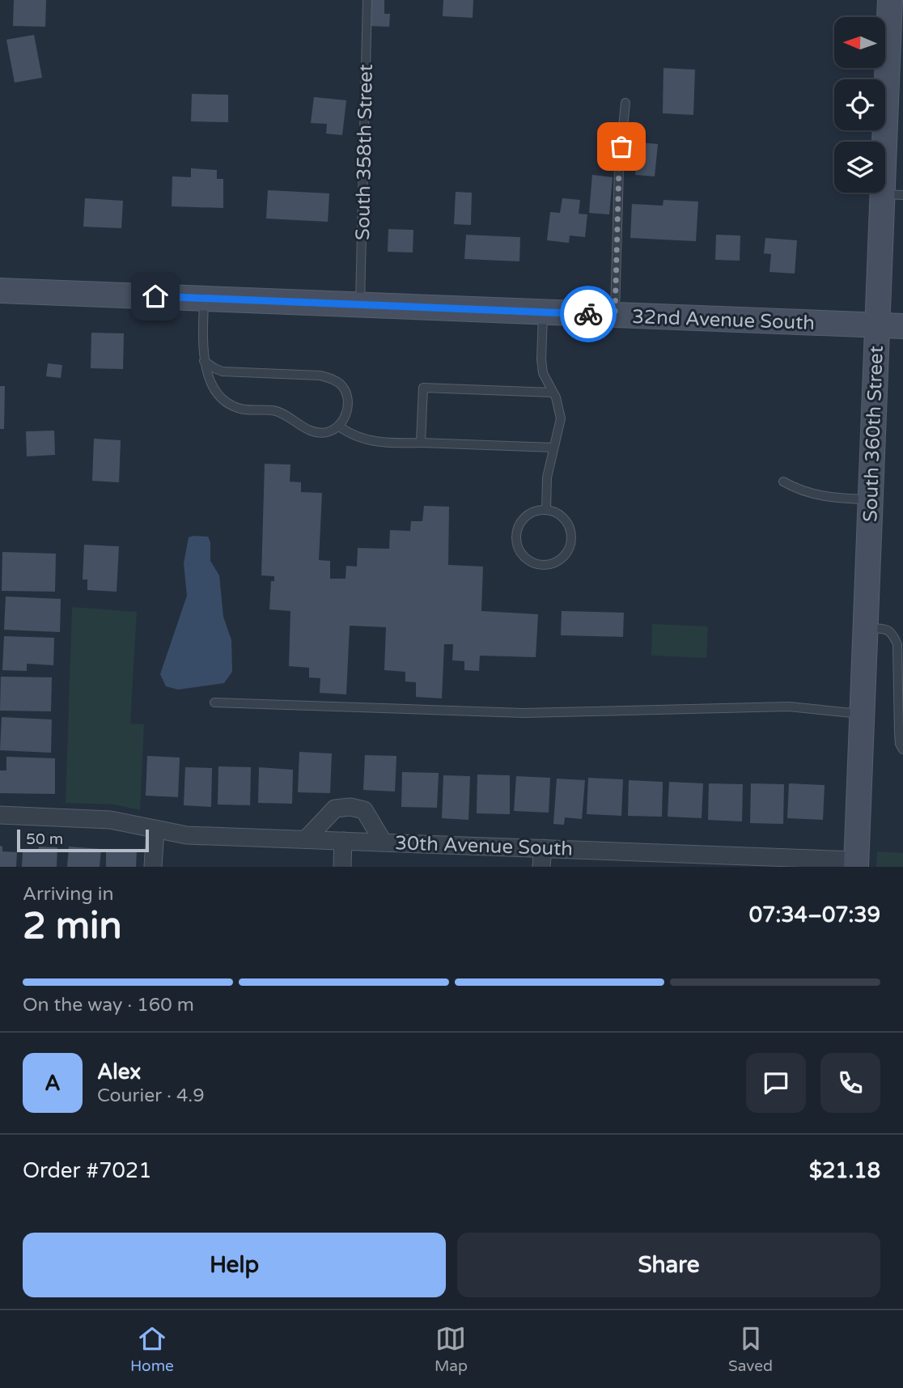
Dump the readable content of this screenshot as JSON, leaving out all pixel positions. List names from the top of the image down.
{
  "streets": {
    "street": ["32nd Avenue South", "South 360th Street", "30th Avenue South"],
    "lane": ["South 358th Street"]
  },
  "crossings": [
    ["South 358th Street", "32nd Avenue South"],
    ["32nd Avenue South", "South 360th Street"],
    ["South 360th Street", "30th Avenue South"]
  ],
  "scale_bar": "50 m",
  "north": "left",
  "page": {
    "scale": "50 m",
    "heading": ["2 min", "Arriving in", "07:34–07:39"],
    "panel": [
      "Alex",
      "Courier · 4.9",
      "Order #7021",
      "$21.18"
    ],
    "bar": "On the way · 160 m",
    "round": "A",
    "buttons": ["Help", "Share"],
    "tabs": ["Home", "Map", "Saved"]
  }
}
